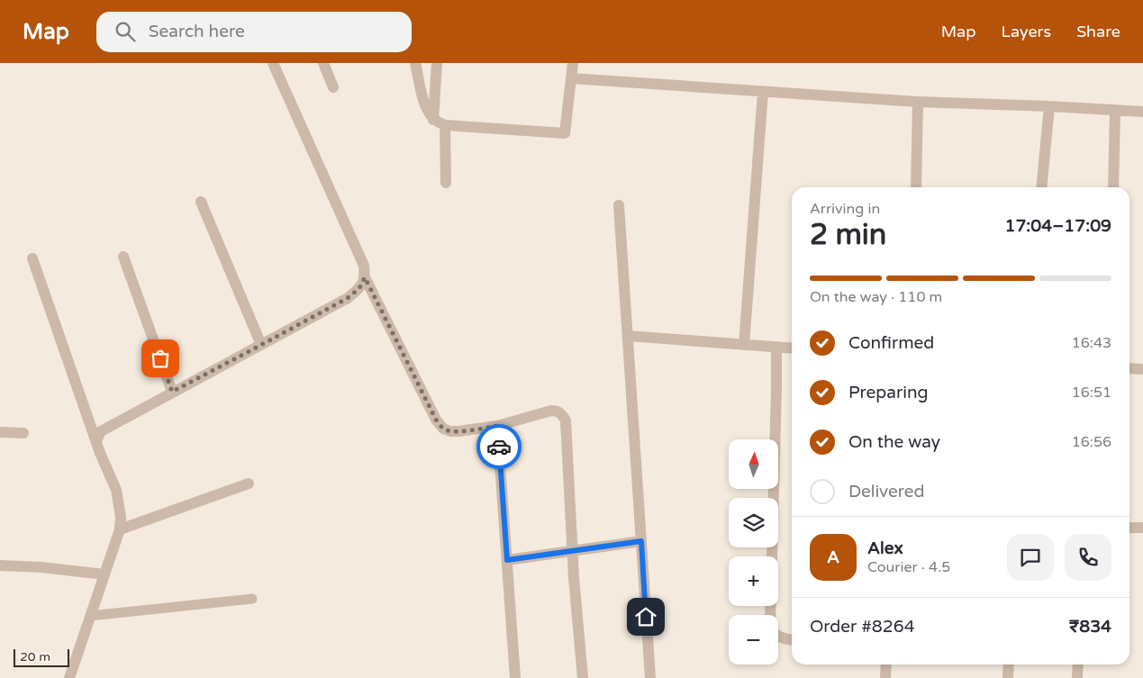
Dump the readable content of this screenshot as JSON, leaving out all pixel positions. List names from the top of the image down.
{
  "scale_bar": "20 m",
  "north": "top",
  "page": {
    "header": "Map",
    "search": "Search here",
    "nav": ["Map", "Layers", "Share"],
    "heading": ["2 min", "Arriving in", "17:04–17:09"],
    "panel": [
      "Alex",
      "Courier · 4.5",
      "Order #8264",
      "₹834"
    ],
    "bar": "On the way · 110 m",
    "list": [
      ["Confirmed", "16:43"],
      ["Preparing", "16:51"],
      ["On the way", "16:56"],
      "Delivered"
    ],
    "map_buttons": ["+", "−"],
    "round": "A",
    "scale": "20 m"
  }
}
